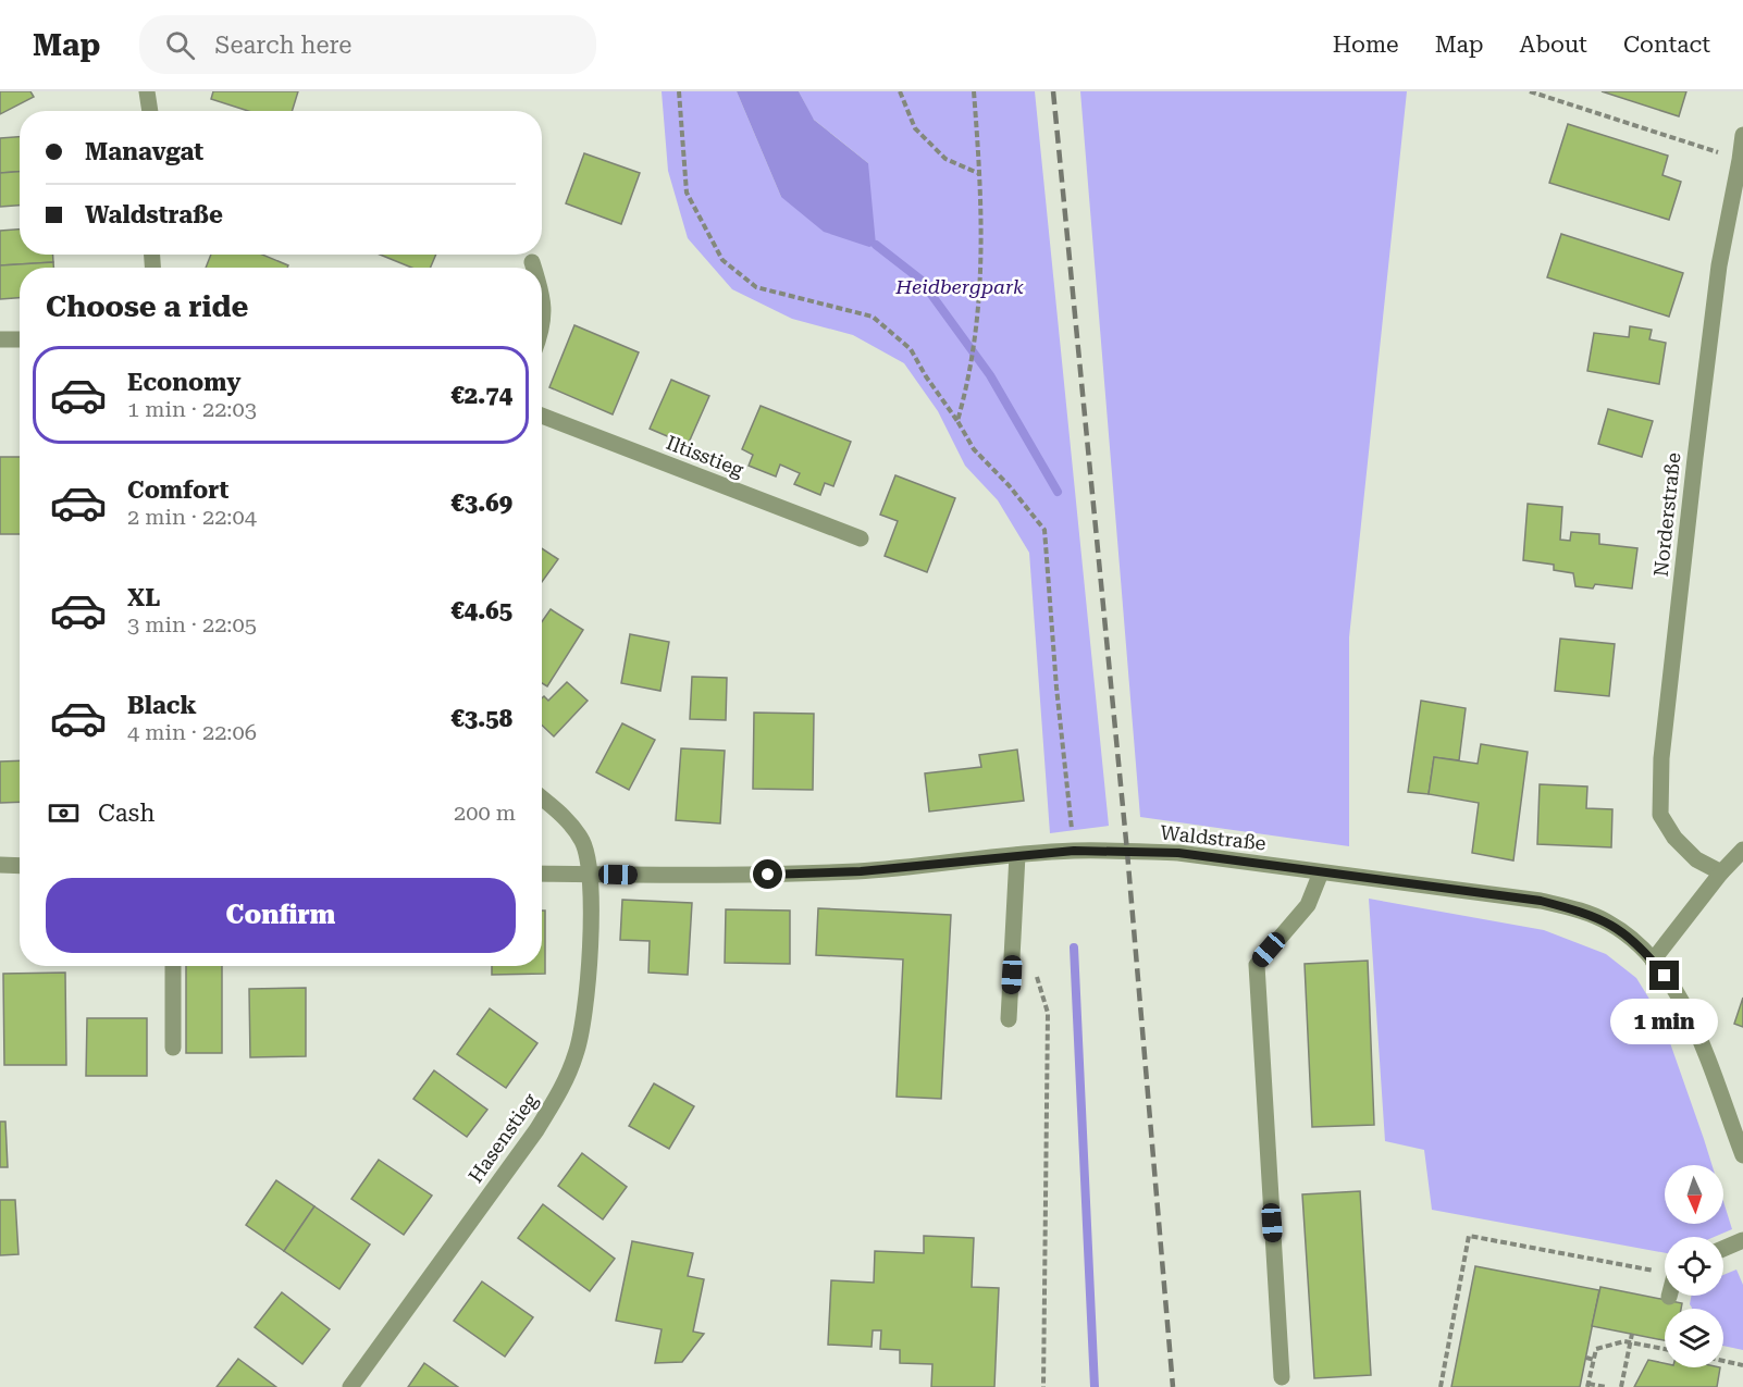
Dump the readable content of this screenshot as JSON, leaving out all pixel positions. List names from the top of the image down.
{
  "streets": {
    "street": [
      "Iltisstieg",
      "Norderstraße",
      "Waldstraße",
      "Hasenstieg"
    ]
  },
  "crossings": [
    ["Waldstraße", "Hasenstieg"]
  ],
  "parks": ["Heidbergpark"],
  "north": "bottom",
  "page": {
    "header": "Map",
    "search": "Search here",
    "nav": [
      "Home",
      "Map",
      "About",
      "Contact"
    ],
    "banner": ["Manavgat", "Waldstraße"],
    "heading": "Choose a ride",
    "list": [
      {
        "name": "Economy",
        "note": "1 min · 22:03",
        "value": "€2.74"
      },
      {
        "name": "Comfort",
        "note": "2 min · 22:04",
        "value": "€3.69"
      },
      {
        "name": "XL",
        "note": "3 min · 22:05",
        "value": "€4.65"
      },
      {
        "name": "Black",
        "note": "4 min · 22:06",
        "value": "€3.58"
      }
    ],
    "pay": ["Cash", "200 m"],
    "buttons": "Confirm",
    "bubble": "1 min"
  }
}
